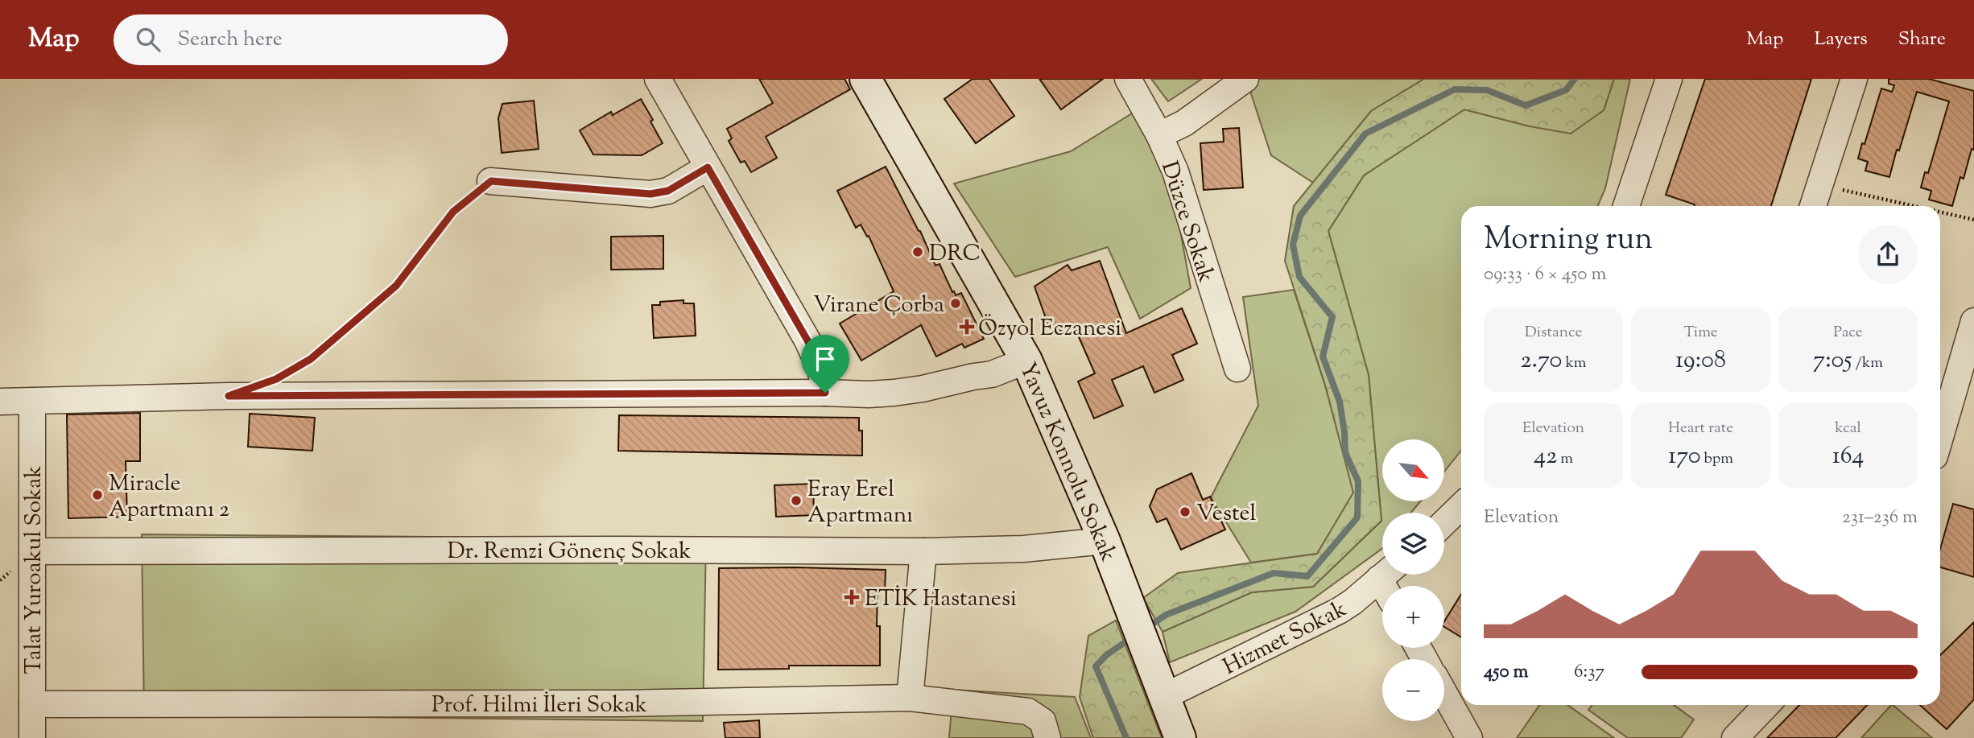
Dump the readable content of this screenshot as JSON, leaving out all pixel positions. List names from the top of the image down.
{
  "streets": {
    "street": [
      "Düzce Sokak",
      "Yavuz Konnolu Sokak",
      "Dr. Remzi Gönenç Sokak",
      "Talat Yuroakul Sokak",
      "Hizmet Sokak",
      "Prof. Hilmi İleri Sokak"
    ]
  },
  "crossings": [
    ["Yavuz Konnolu Sokak", "Dr. Remzi Gönenç Sokak"],
    ["Yavuz Konnolu Sokak", "Hizmet Sokak"],
    ["Dr. Remzi Gönenç Sokak", "Talat Yuroakul Sokak"],
    ["Talat Yuroakul Sokak", "Prof. Hilmi İleri Sokak"]
  ],
  "places": {
    "other": [
      "DRC",
      "Virane Çorba",
      "Miracle Apartmanı 2",
      "Eray Erel Apartmanı",
      "Vestel"
    ],
    "health": ["Özyol Eczanesi", "ETİK Hastanesi"]
  },
  "north": "bottom right",
  "page": {
    "header": "Map",
    "search": "Search here",
    "nav": ["Map", "Layers", "Share"],
    "heading": ["Morning run", "09:33 · 6 × 450 m"],
    "stats": [
      ["Distance", "2.70 km"],
      ["Time", "19:08"],
      ["Pace", "7:05 /km"],
      ["Elevation", "42 m"],
      ["Heart rate", "170 bpm"],
      ["kcal", "164"]
    ],
    "map_buttons": ["+", "−"],
    "chart": ["Elevation", "231–236 m"],
    "list": [
      {
        "name": "450 m",
        "note": "6:37"
      }
    ]
  }
}
